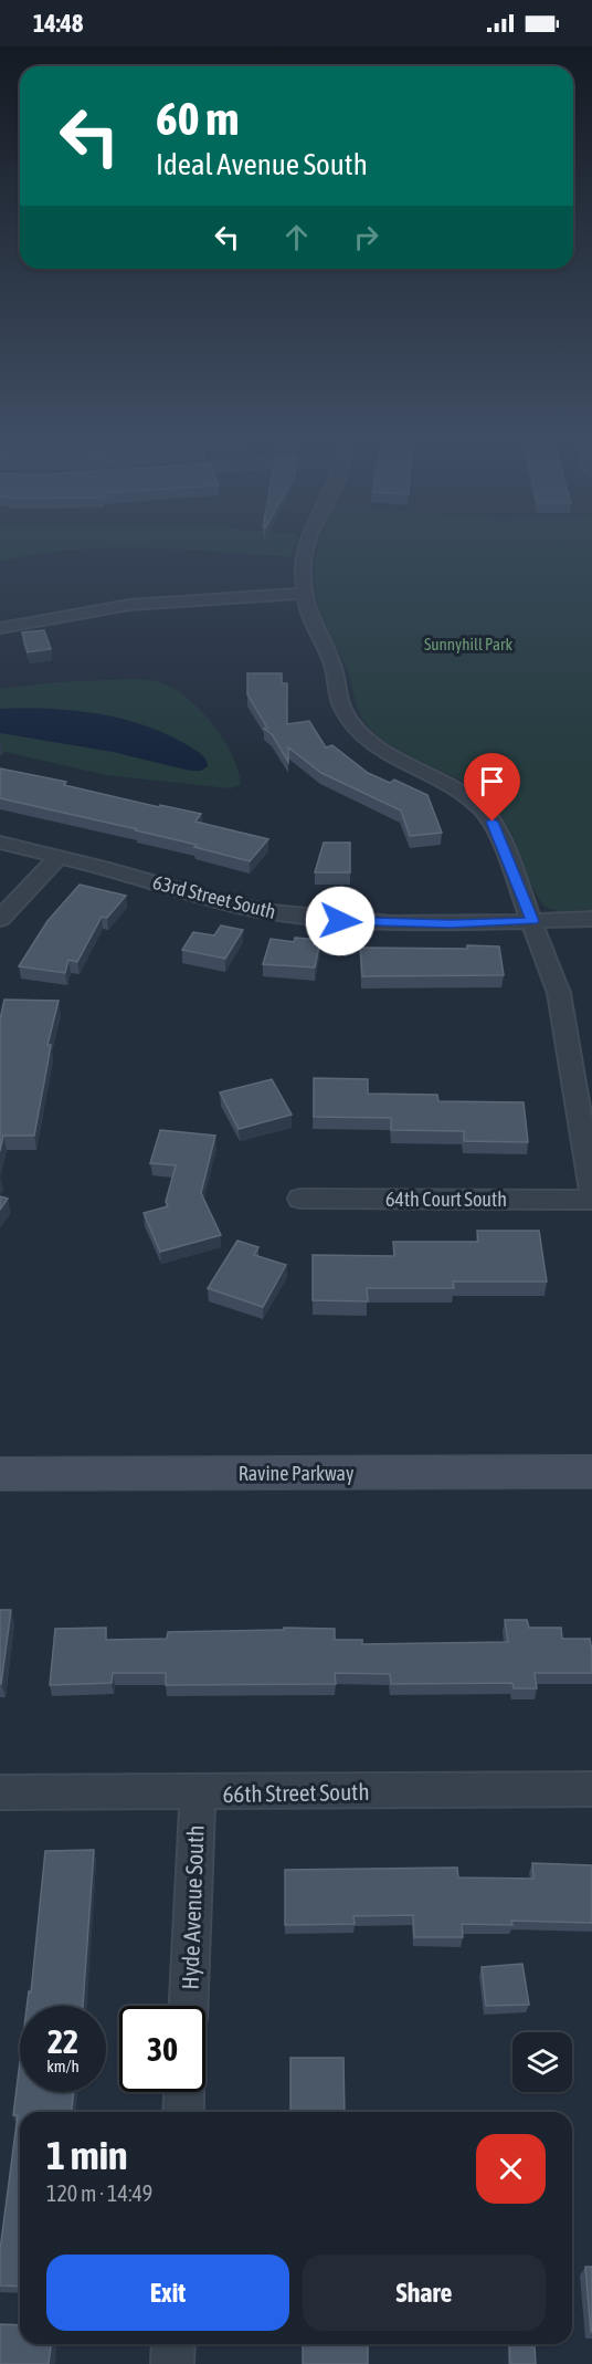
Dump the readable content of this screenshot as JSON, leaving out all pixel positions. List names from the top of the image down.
{
  "streets": {
    "street": [
      "63rd Street South",
      "64th Court South",
      "Ravine Parkway",
      "66th Street South",
      "Hyde Avenue South"
    ]
  },
  "crossings": [
    ["66th Street South", "Hyde Avenue South"]
  ],
  "parks": ["Sunnyhill Park"],
  "page": {
    "status": "14:48",
    "turn": ["60 m", "Ideal Avenue South"],
    "speed": "22 km/h",
    "limit": "30",
    "heading": ["1 min", "120 m · 14:49"],
    "buttons": ["Exit", "Share"]
  }
}
